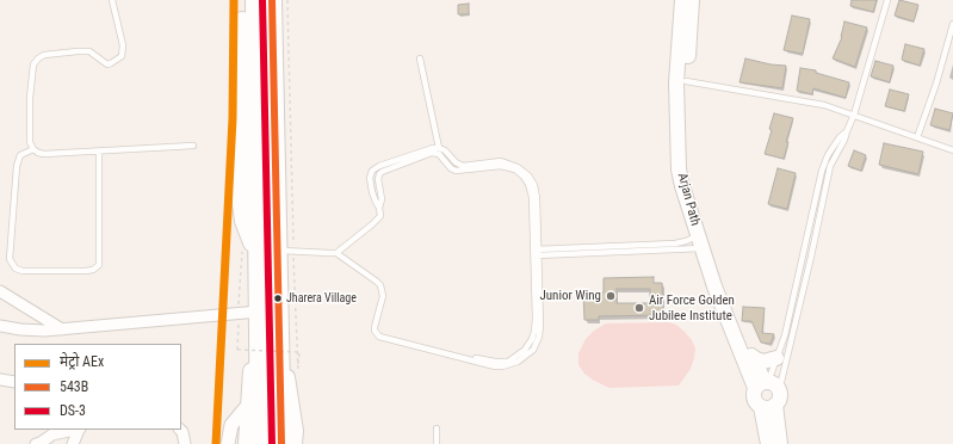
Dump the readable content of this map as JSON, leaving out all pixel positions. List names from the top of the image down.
{
  "streets": {
    "main road": ["Arjan Path"]
  },
  "places": ["Junior Wing", "Jharera Village", "Air Force Golden Jubilee Institute"],
  "lines": ["metro line AEx", "transit line 543B", "transit line DS-3"],
  "legend": ["मेट्रो AEx", "543B", "DS-3"]
}
